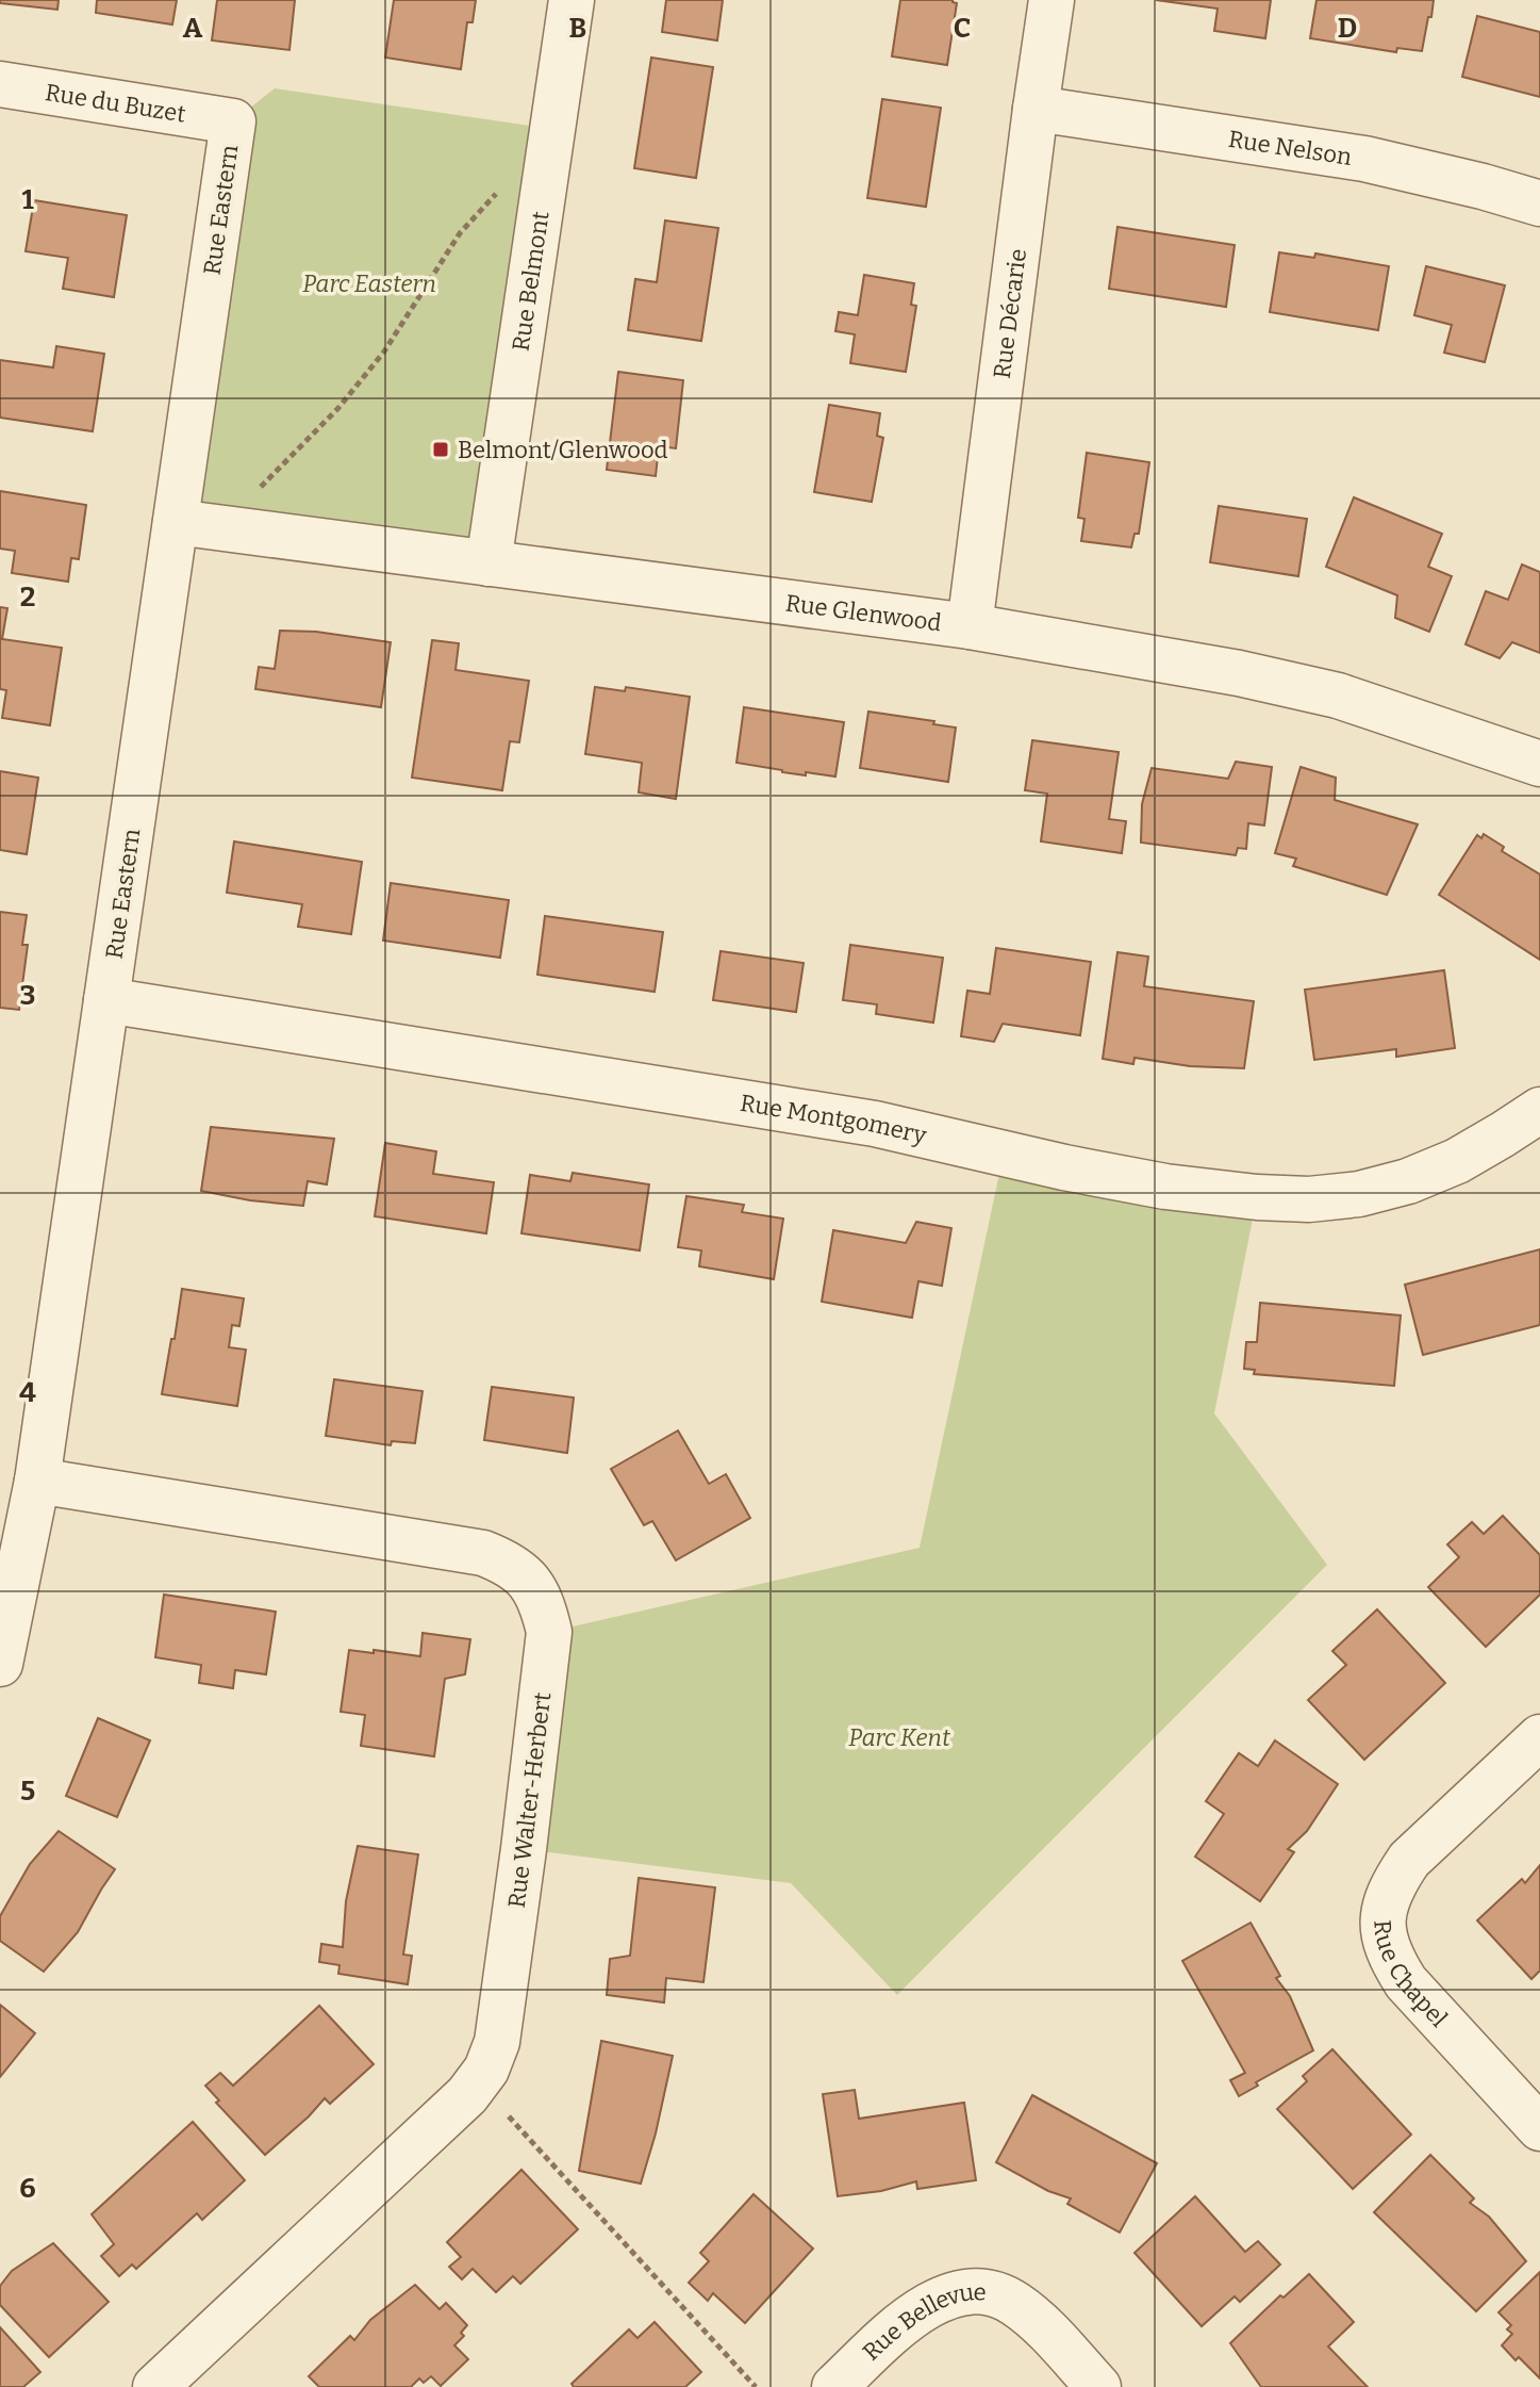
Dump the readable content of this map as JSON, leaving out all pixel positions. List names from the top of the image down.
{
  "streets": {
    "street": [
      "Rue du Buzet",
      "Rue Nelson",
      "Rue Eastern",
      "Rue Belmont",
      "Rue Décarie",
      "Rue Glenwood",
      "Rue Montgomery",
      "Rue Walter-Herbert",
      "Rue Chapel",
      "Rue Bellevue"
    ]
  },
  "crossings": [
    ["Rue du Buzet", "Rue Eastern"],
    ["Rue Nelson", "Rue Décarie"],
    ["Rue Eastern", "Rue Glenwood"],
    ["Rue Eastern", "Rue Montgomery"],
    ["Rue Eastern", "Rue Walter-Herbert"],
    ["Rue Belmont", "Rue Glenwood"],
    ["Rue Décarie", "Rue Glenwood"]
  ],
  "parks": ["Parc Eastern", "Parc Kent"],
  "places": {
    "transit": ["Belmont/Glenwood"]
  },
  "grid": {
    "columns": [
      "A",
      "B",
      "C",
      "D"
    ],
    "rows": [
      "1",
      "2",
      "3",
      "4",
      "5",
      "6"
    ]
  }
}
